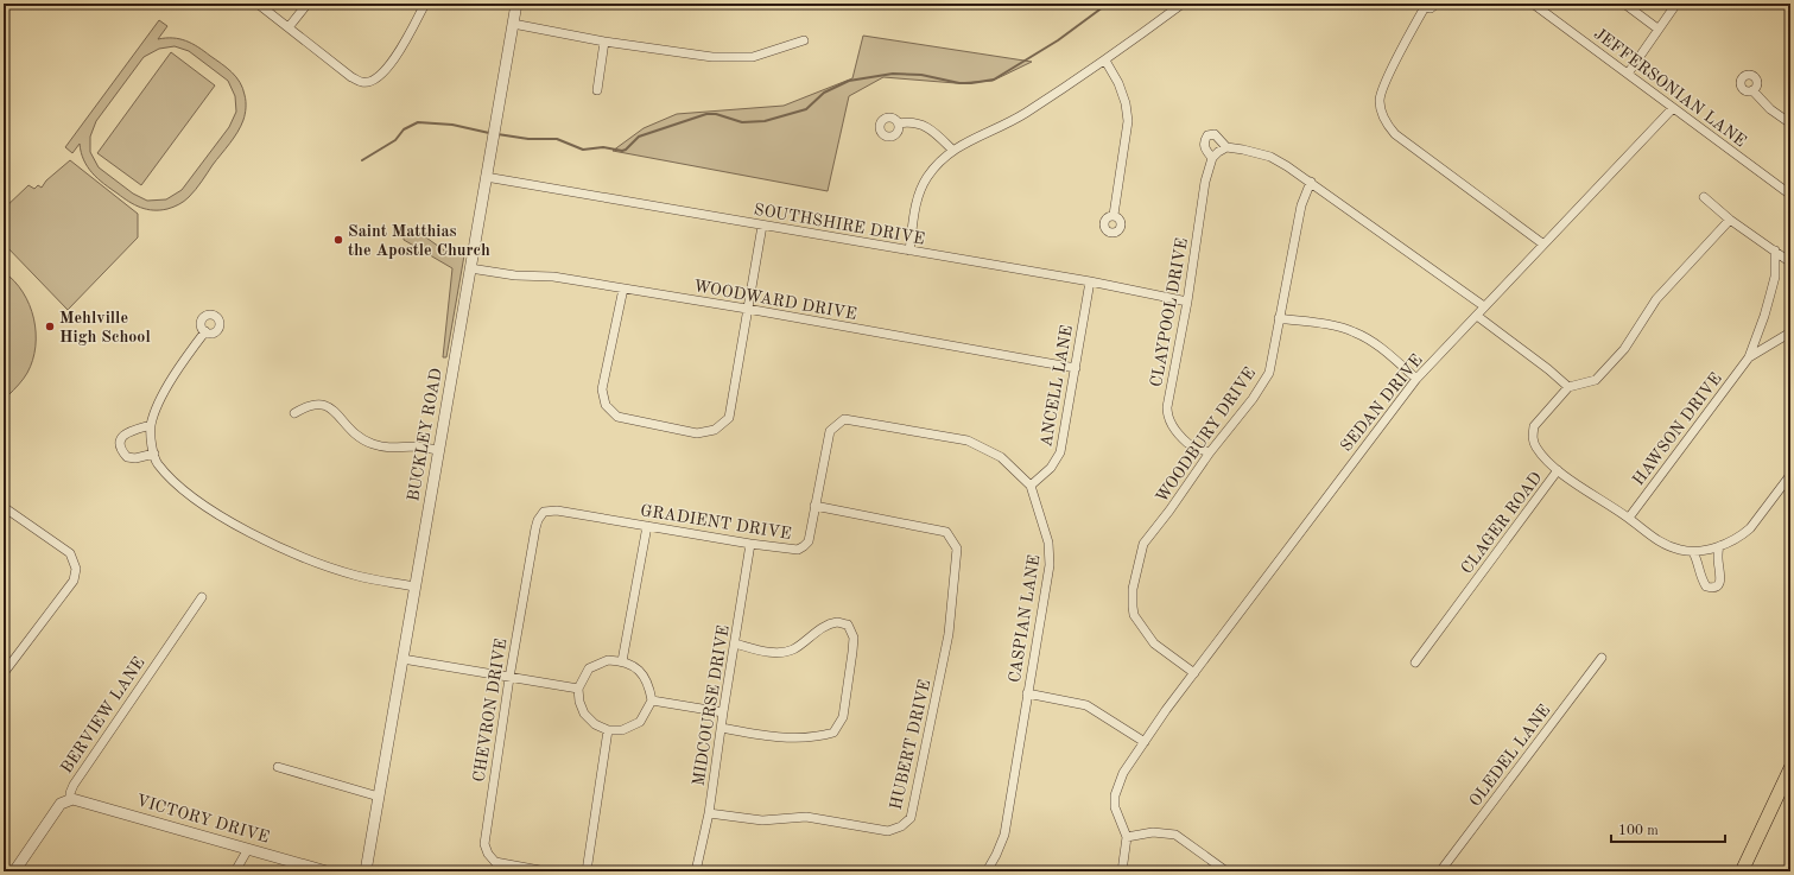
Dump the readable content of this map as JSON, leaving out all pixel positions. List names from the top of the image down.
{
  "streets": {
    "street": [
      "JEFFERSONIAN LANE",
      "SOUTHSHIRE DRIVE",
      "WOODWARD DRIVE",
      "CLAYPOOL DRIVE",
      "ANCELL LANE",
      "SEDAN DRIVE",
      "HAWSON DRIVE",
      "BUCKLEY ROAD",
      "WOODBURY DRIVE",
      "GRADIENT DRIVE",
      "CLAGER ROAD",
      "CASPIAN LANE",
      "MIDCOURSE DRIVE",
      "CHEVRON DRIVE",
      "BERVIEW LANE",
      "HUBERT DRIVE",
      "OLEDEL LANE",
      "VICTORY DRIVE"
    ]
  },
  "crossings": [
    ["JEFFERSONIAN LANE", "SEDAN DRIVE"],
    ["SOUTHSHIRE DRIVE", "CLAYPOOL DRIVE"],
    ["SOUTHSHIRE DRIVE", "ANCELL LANE"],
    ["SOUTHSHIRE DRIVE", "BUCKLEY ROAD"],
    ["WOODWARD DRIVE", "ANCELL LANE"],
    ["WOODWARD DRIVE", "BUCKLEY ROAD"],
    ["CLAYPOOL DRIVE", "WOODBURY DRIVE"],
    ["ANCELL LANE", "CASPIAN LANE"],
    ["SEDAN DRIVE", "WOODBURY DRIVE"],
    ["GRADIENT DRIVE", "CASPIAN LANE"],
    ["GRADIENT DRIVE", "MIDCOURSE DRIVE"],
    ["GRADIENT DRIVE", "CHEVRON DRIVE"],
    ["GRADIENT DRIVE", "HUBERT DRIVE"],
    ["MIDCOURSE DRIVE", "HUBERT DRIVE"],
    ["BERVIEW LANE", "VICTORY DRIVE"]
  ],
  "places": ["Saint Matthias the Apostle Church", "Mehlville High School"],
  "scale_bar": "100 m"
}
